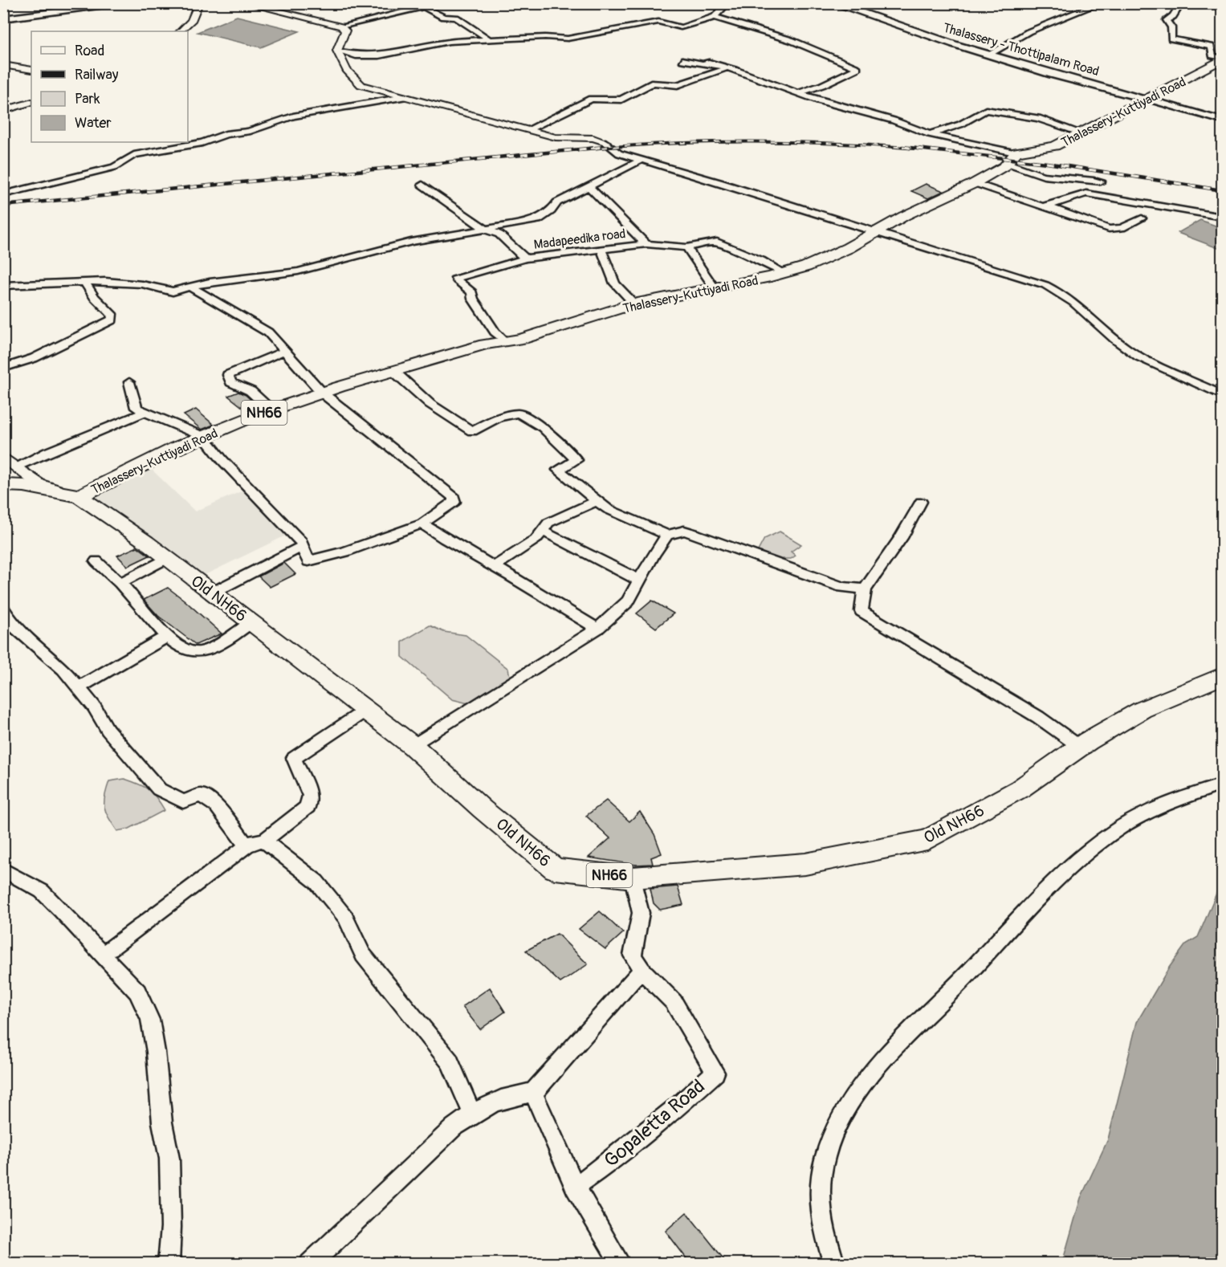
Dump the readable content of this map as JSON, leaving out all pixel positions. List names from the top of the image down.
{
  "streets": {
    "main road": [
      "Thalassery - Thottipalam Road",
      "Thalassery-Kuttiyadi Road",
      "NH66",
      "Old NH66"
    ],
    "street": ["Madapeedika road", "Gopaletta Road"]
  },
  "crossings": [
    ["Thalassery - Thottipalam Road", "Thalassery-Kuttiyadi Road"],
    ["Thalassery-Kuttiyadi Road", "Madapeedika road"],
    ["Thalassery-Kuttiyadi Road", "Old NH66"],
    ["Old NH66", "Gopaletta Road"]
  ],
  "legend": [
    "Road",
    "Railway",
    "Park",
    "Water"
  ]
}
